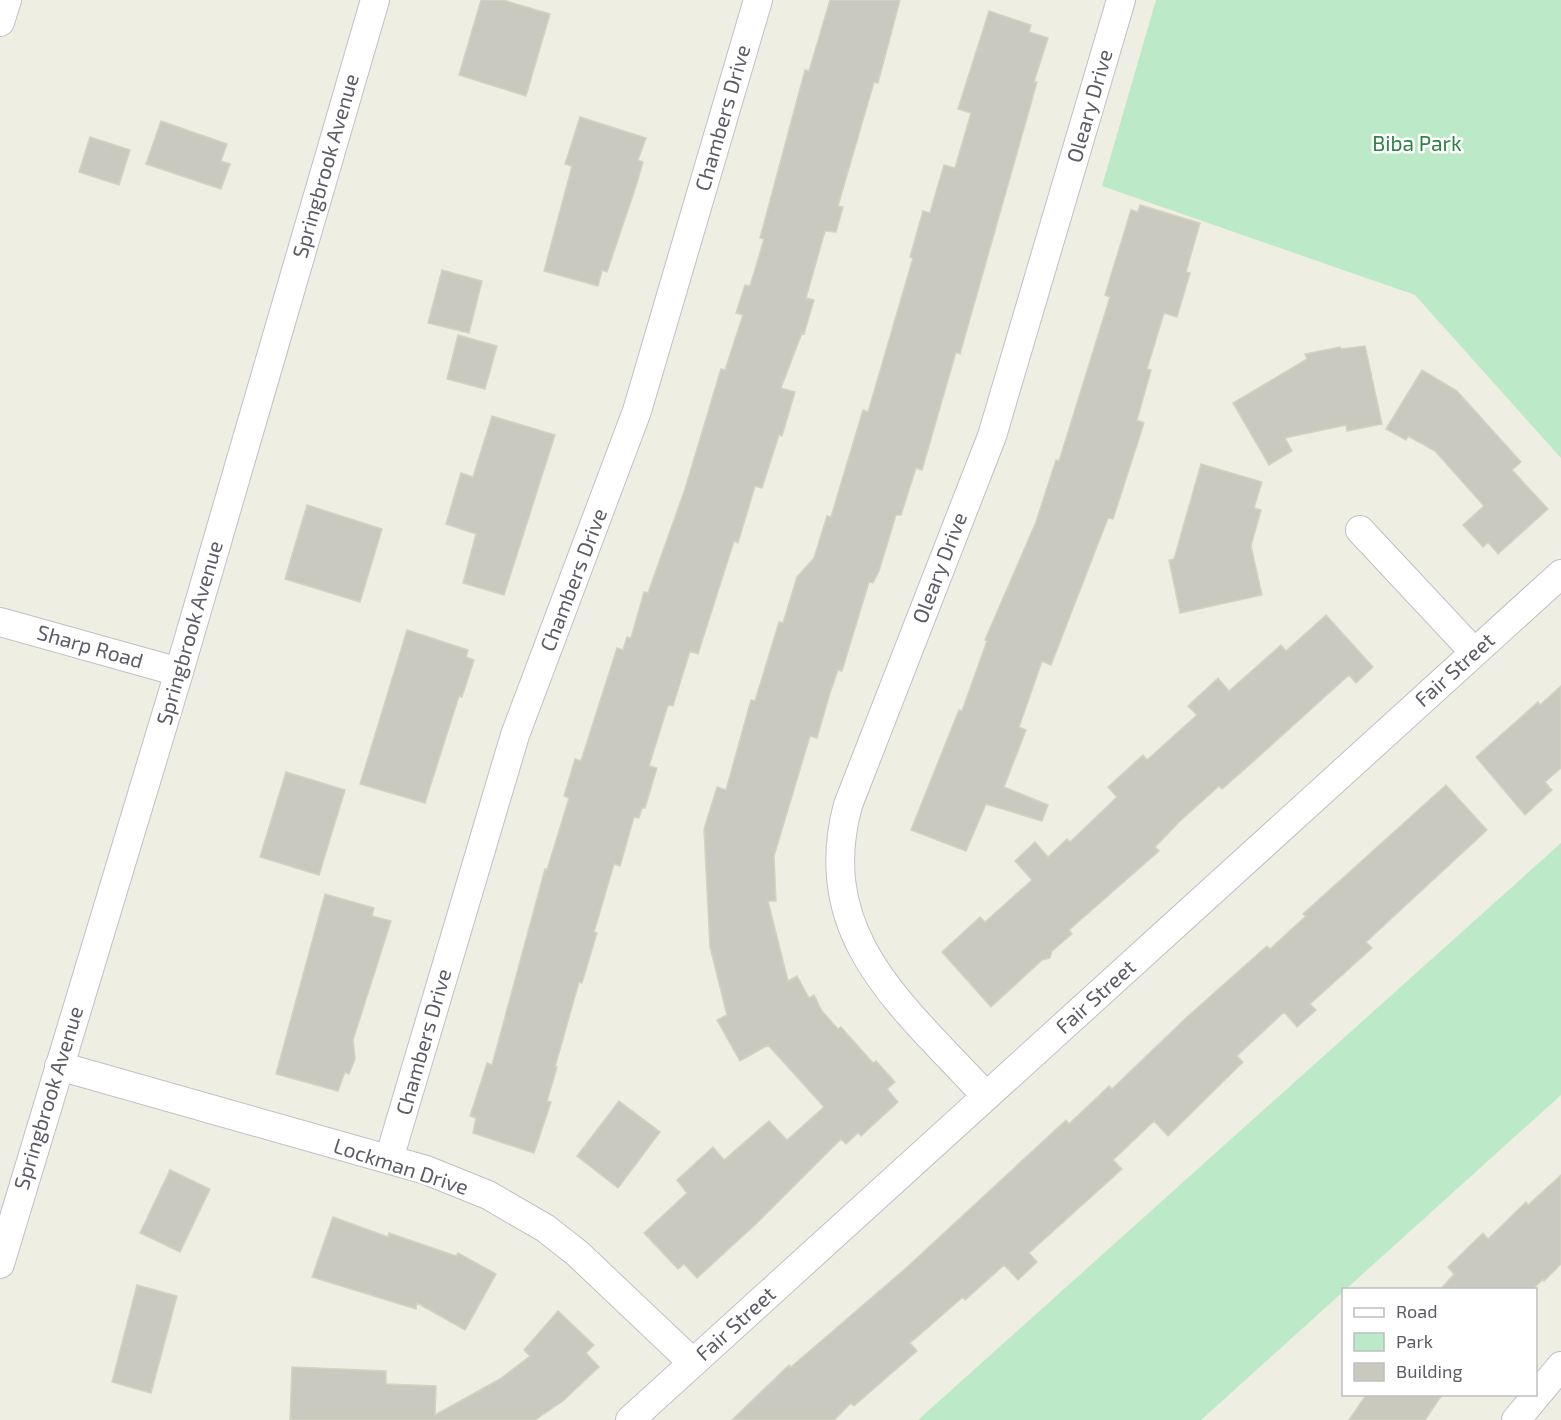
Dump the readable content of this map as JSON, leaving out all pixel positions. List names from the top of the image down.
{
  "streets": {
    "street": [
      "Oleary Drive",
      "Chambers Drive",
      "Springbrook Avenue",
      "Sharp Road",
      "Fair Street",
      "Lockman Drive"
    ]
  },
  "crossings": [
    ["Oleary Drive", "Fair Street"],
    ["Chambers Drive", "Lockman Drive"],
    ["Springbrook Avenue", "Sharp Road"],
    ["Springbrook Avenue", "Lockman Drive"],
    ["Fair Street", "Lockman Drive"]
  ],
  "parks": ["Biba Park"],
  "legend": ["Road", "Park", "Building"]
}
